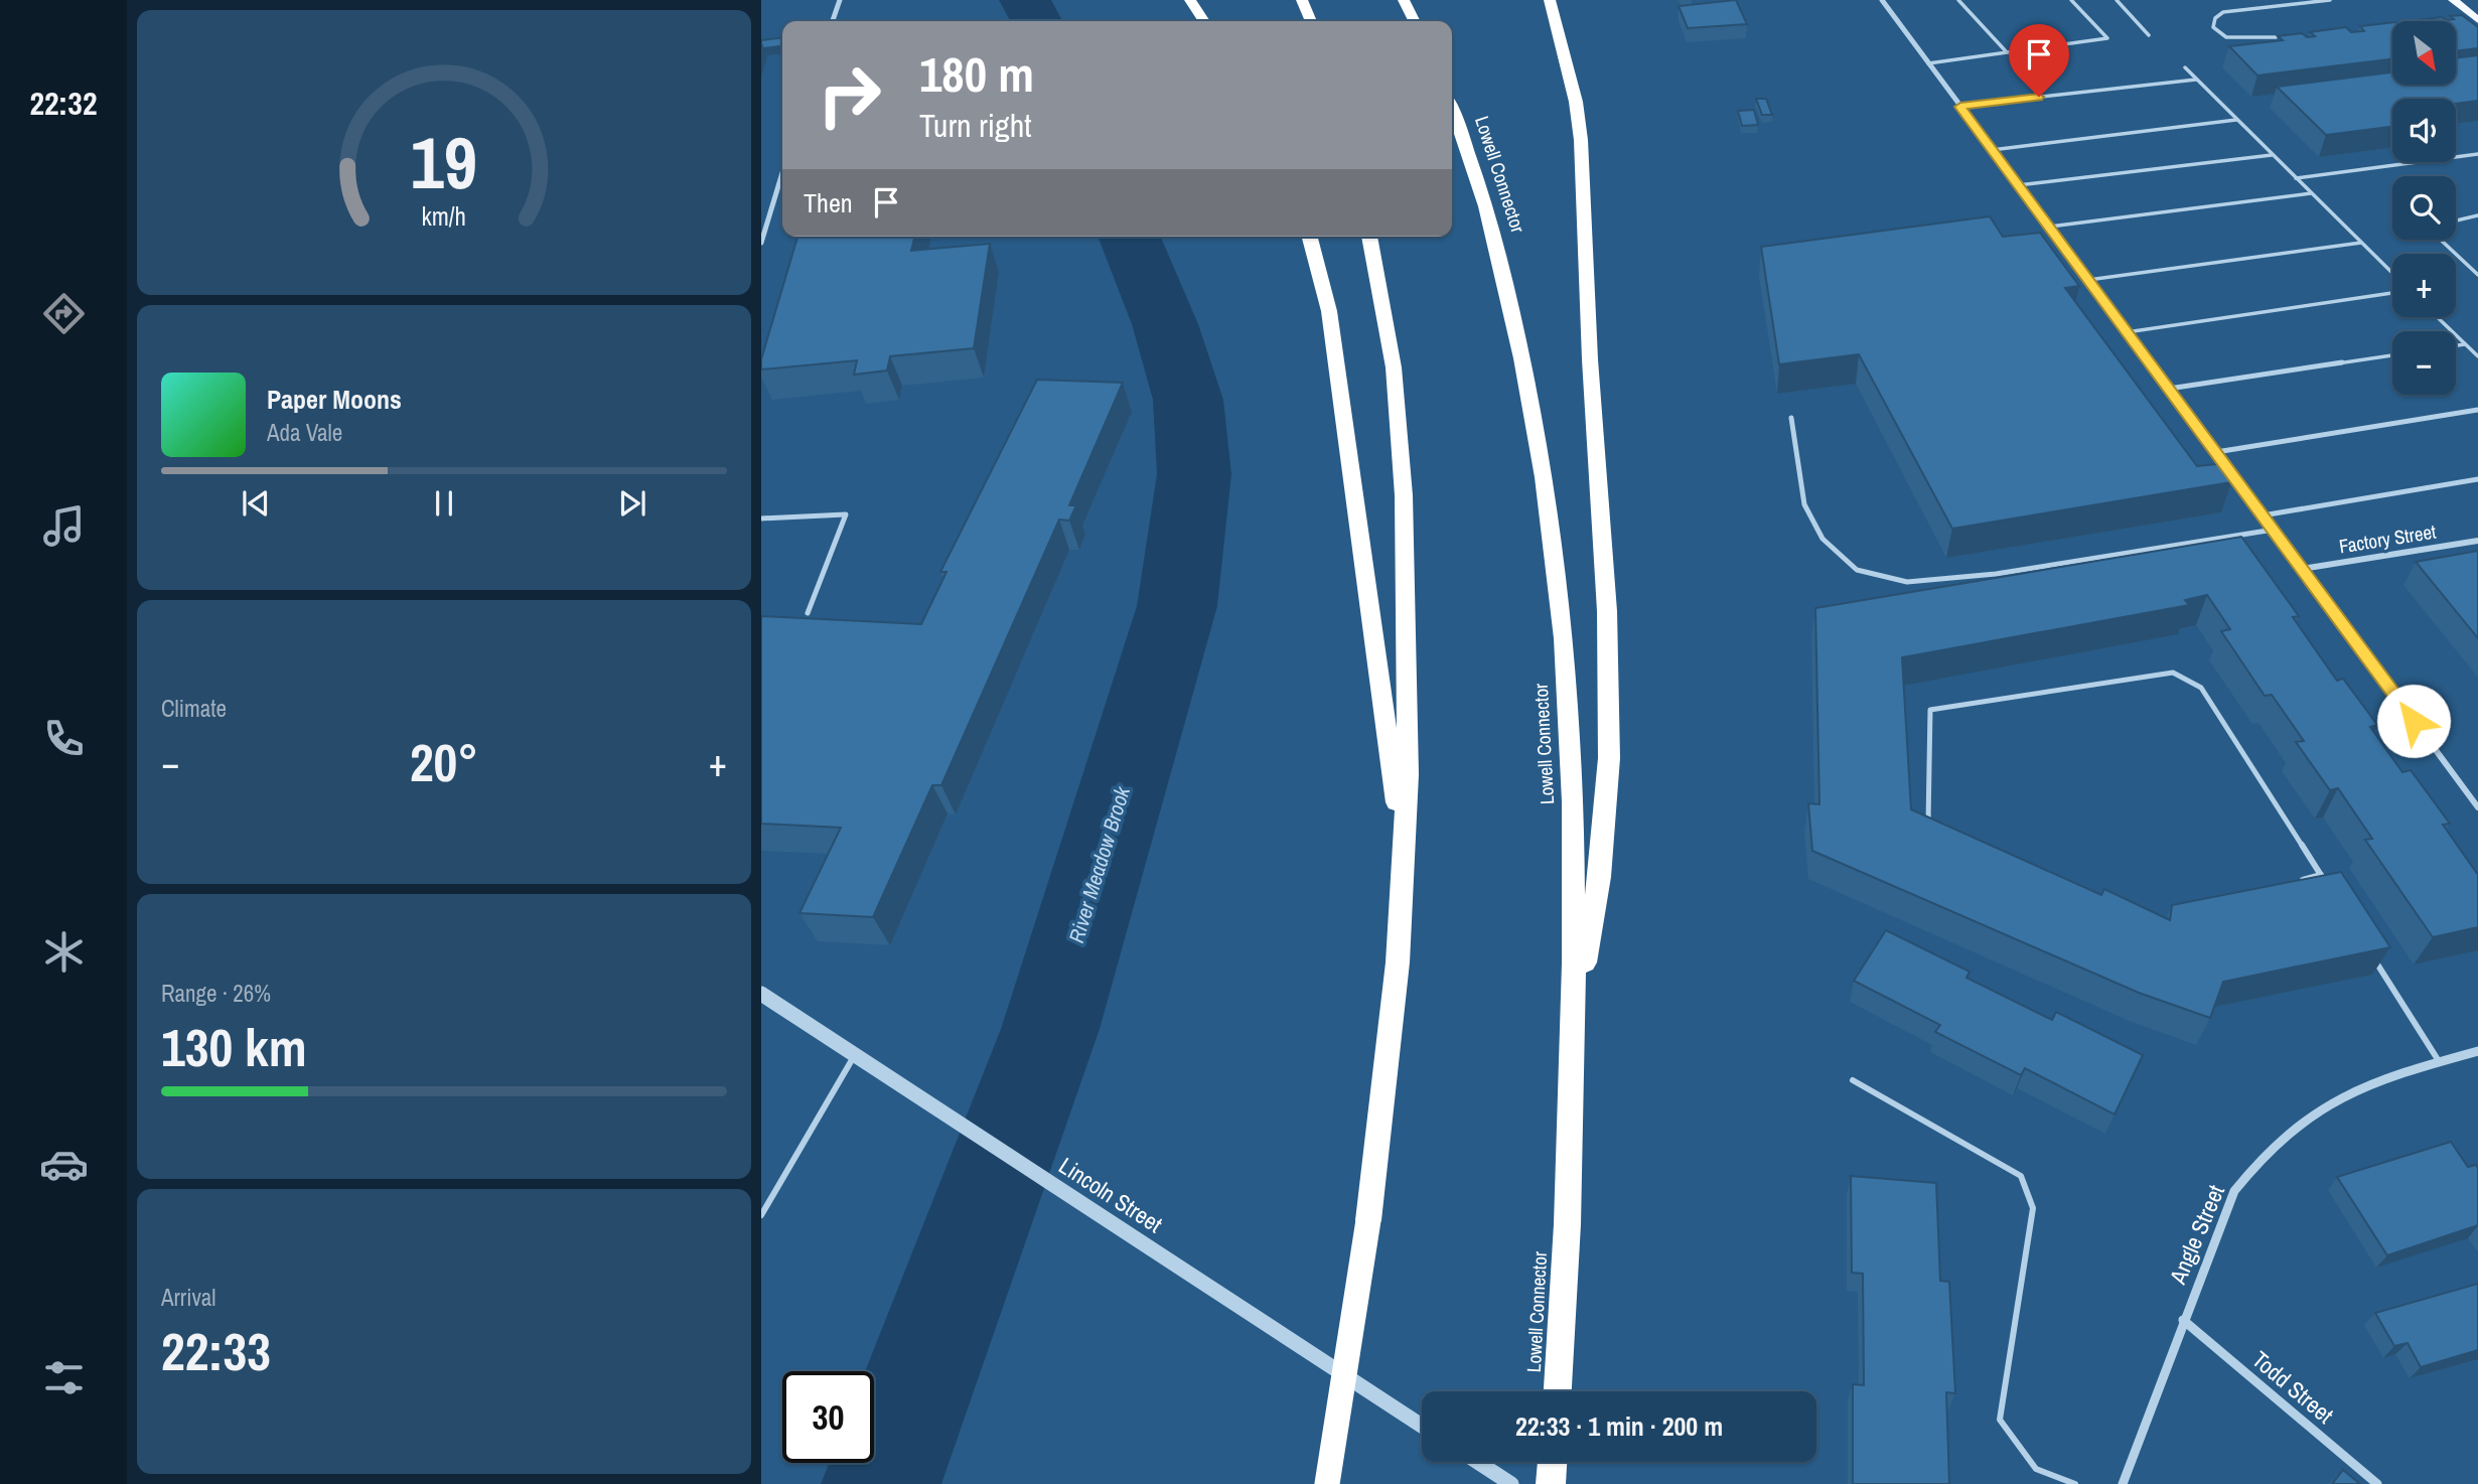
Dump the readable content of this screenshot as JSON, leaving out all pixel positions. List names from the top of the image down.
{
  "streets": {
    "highway": ["Lowell Connector"],
    "street": [
      "Factory Street",
      "Lincoln Street",
      "Angle Street",
      "Todd Street"
    ]
  },
  "crossings": [
    ["Angle Street", "Todd Street"]
  ],
  "water": ["River Meadow Brook"],
  "north": "bottom right",
  "page": {
    "tabs": "22:32",
    "map_buttons": ["+", "−"],
    "turn": ["180 m", "Turn right"],
    "then": "Then",
    "song": ["Paper Moons", "Ada Vale"],
    "tile": [
      "Climate",
      ["Range · 26%", "130 km"],
      ["Arrival", "22:33"]
    ],
    "heat": ["−", "20°", "+"],
    "limit": "30",
    "trip": "22:33 · 1 min · 200 m",
    "gauge": ["19", "km/h"]
  }
}
